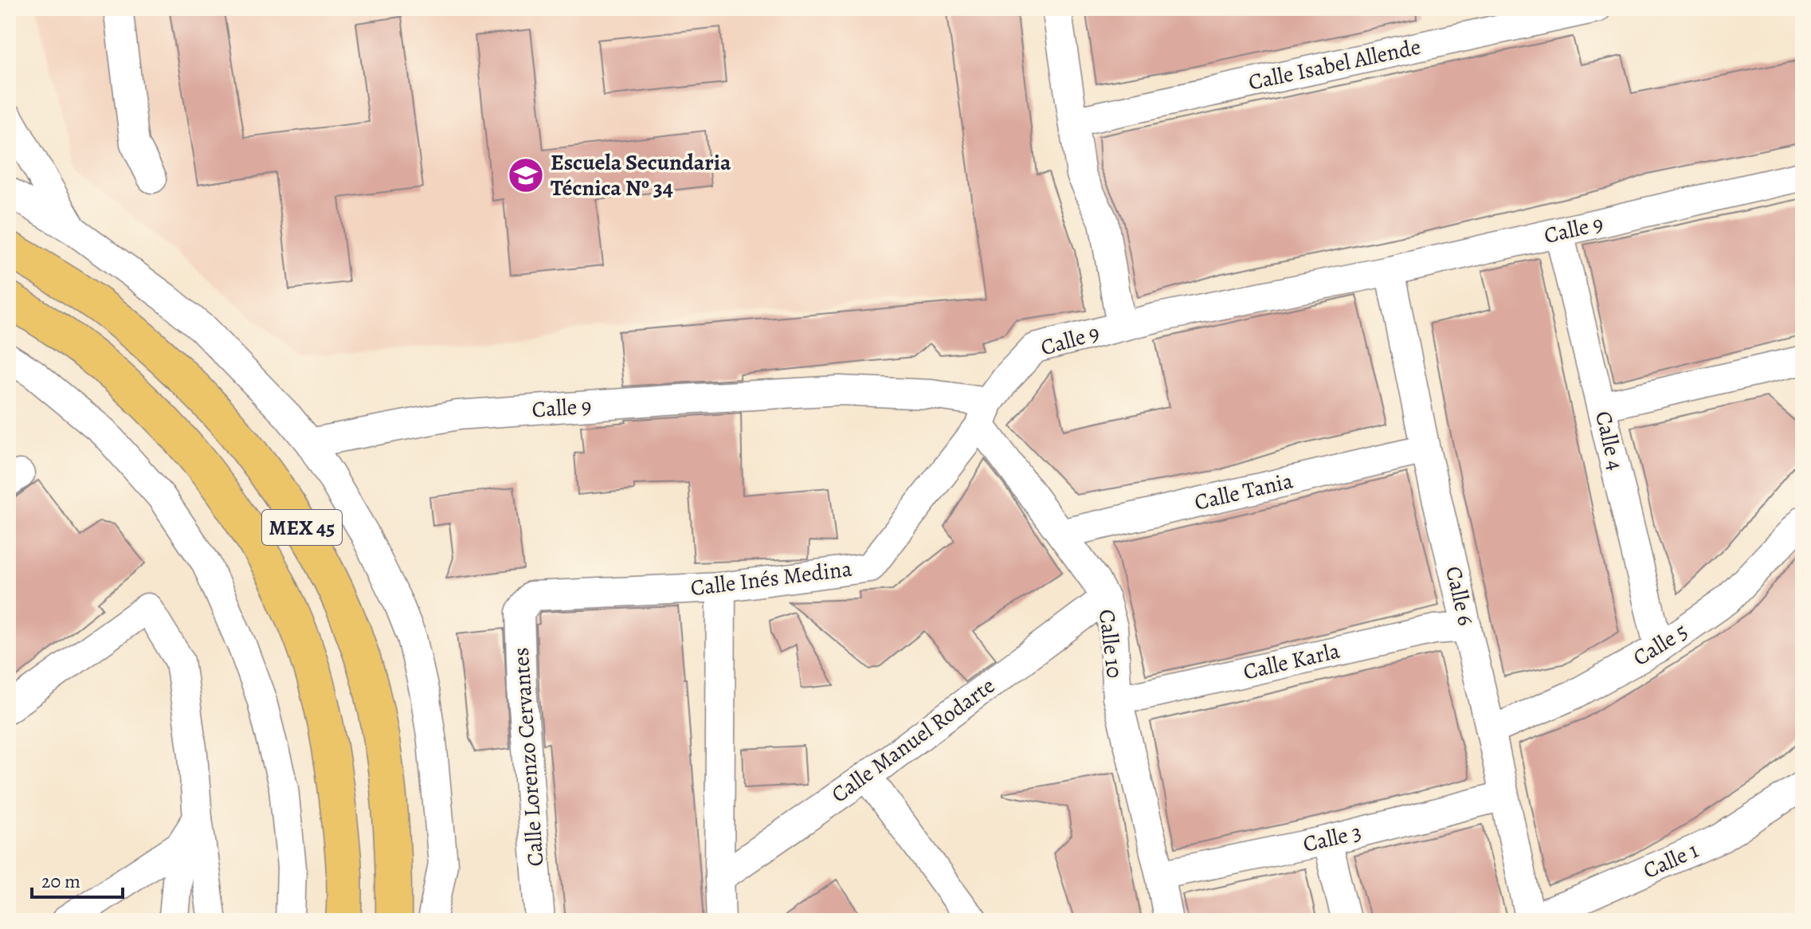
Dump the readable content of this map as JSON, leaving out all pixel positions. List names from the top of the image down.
{
  "streets": {
    "main road": ["MEX 45"],
    "street": [
      "Calle Isabel Allende",
      "Calle 9",
      "Calle 4",
      "Calle Tania",
      "Calle Inés Medina",
      "Calle 6",
      "Calle 10",
      "Calle 5",
      "Calle Karla",
      "Calle Manuel Rodarte",
      "Calle Lorenzo Cervantes",
      "Calle 3",
      "Calle 1"
    ]
  },
  "crossings": [
    ["Calle 9", "Calle 4"],
    ["Calle 9", "Calle Inés Medina"],
    ["Calle 9", "Calle 6"],
    ["Calle 9", "Calle 10"],
    ["Calle 4", "Calle 5"],
    ["Calle Tania", "Calle 6"],
    ["Calle Tania", "Calle 10"],
    ["Calle Inés Medina", "Calle 10"],
    ["Calle Inés Medina", "Calle Lorenzo Cervantes"],
    ["Calle 6", "Calle 5"],
    ["Calle 6", "Calle Karla"],
    ["Calle 6", "Calle 3"],
    ["Calle 6", "Calle 1"],
    ["Calle 10", "Calle Karla"],
    ["Calle 10", "Calle Manuel Rodarte"],
    ["Calle 10", "Calle 3"]
  ],
  "places": {
    "school or university": ["Escuela Secundaria Técnica Nº 34"]
  },
  "scale_bar": "20 m"
}
